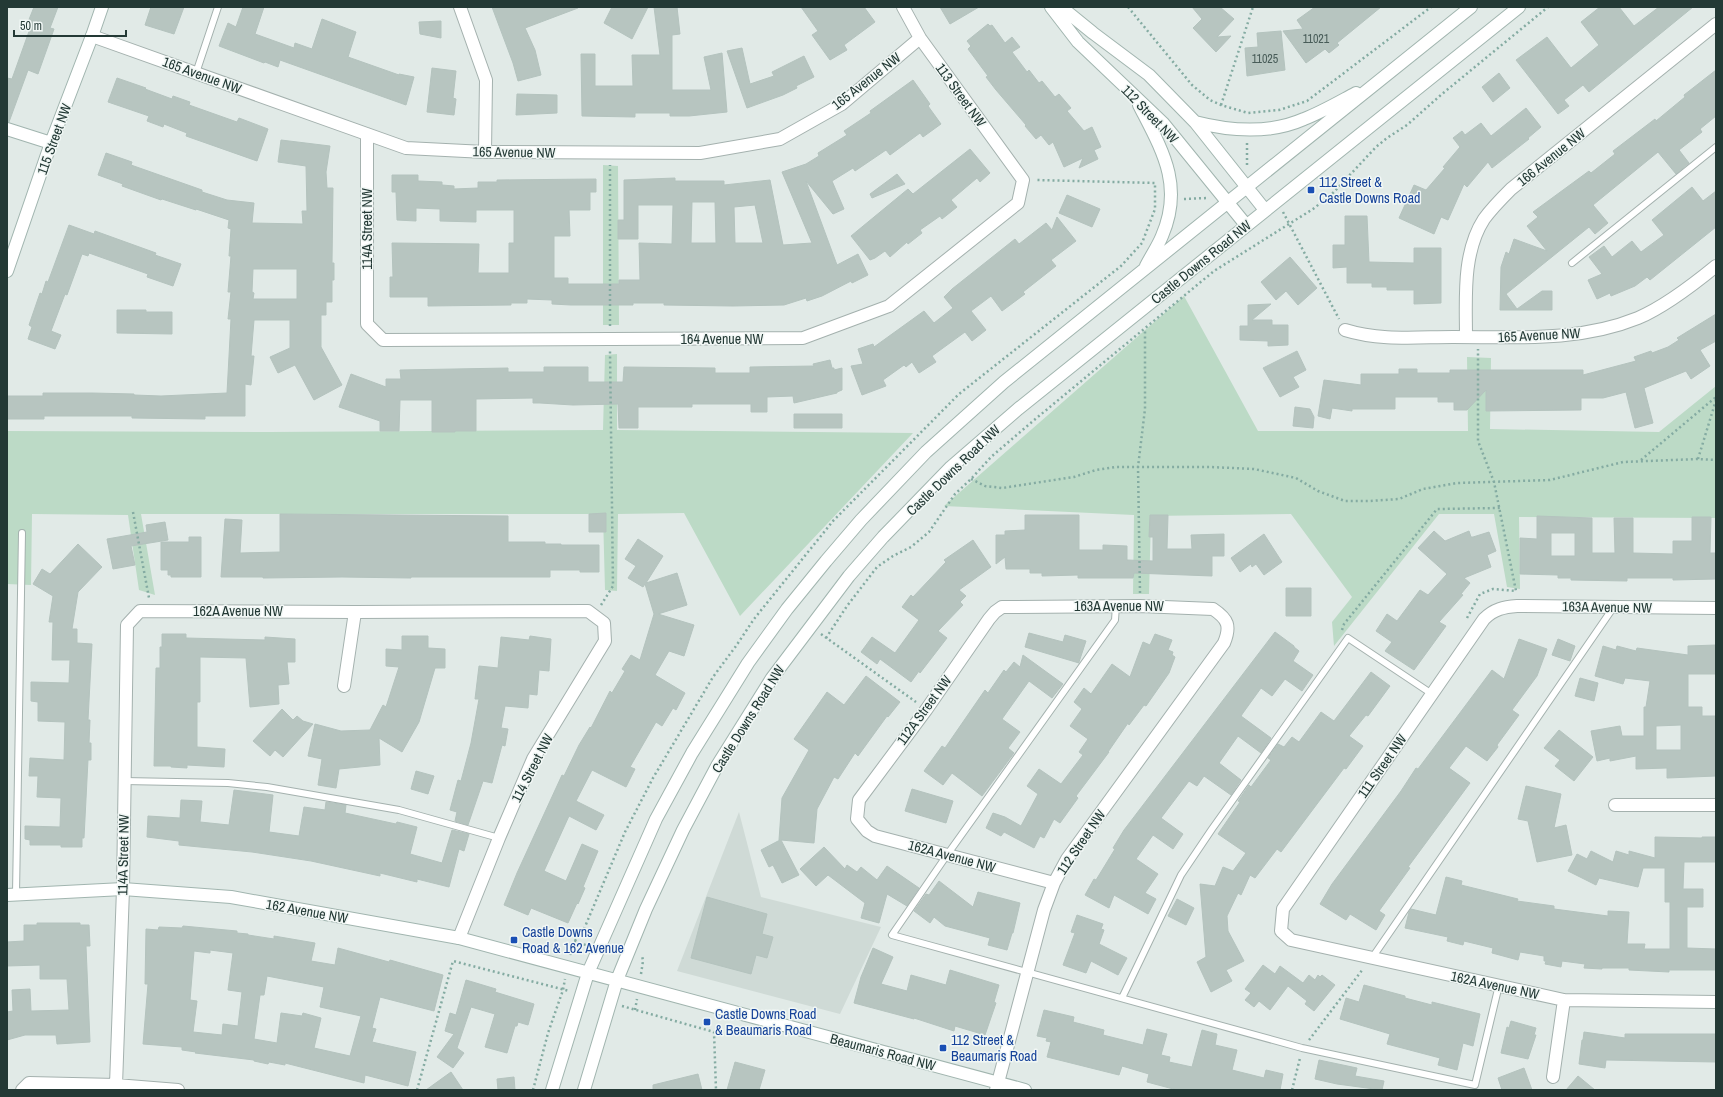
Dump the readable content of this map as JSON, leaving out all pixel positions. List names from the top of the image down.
{
  "streets": {
    "street": [
      "165 Avenue NW",
      "113 Street NW",
      "112 Street NW",
      "115 Street NW",
      "166 Avenue NW",
      "114A Street NW",
      "Castle Downs Road NW",
      "164 Avenue NW",
      "163A Avenue NW",
      "162A Avenue NW",
      "112A Street NW",
      "111 Street NW",
      "114 Street NW",
      "162 Avenue NW",
      "Beaumaris Road NW"
    ]
  },
  "crossings": [
    ["165 Avenue NW", "113 Street NW"],
    ["165 Avenue NW", "115 Street NW"],
    ["165 Avenue NW", "166 Avenue NW"],
    ["165 Avenue NW", "114A Street NW"],
    ["113 Street NW", "164 Avenue NW"],
    ["112 Street NW", "Castle Downs Road NW"],
    ["112 Street NW", "163A Avenue NW"],
    ["112 Street NW", "162A Avenue NW"],
    ["112 Street NW", "Beaumaris Road NW"],
    ["114A Street NW", "164 Avenue NW"],
    ["114A Street NW", "162A Avenue NW"],
    ["114A Street NW", "162 Avenue NW"],
    ["Castle Downs Road NW", "162 Avenue NW"],
    ["Castle Downs Road NW", "Beaumaris Road NW"],
    ["163A Avenue NW", "112A Street NW"],
    ["163A Avenue NW", "111 Street NW"],
    ["162A Avenue NW", "112A Street NW"],
    ["162A Avenue NW", "111 Street NW"],
    ["162A Avenue NW", "114 Street NW"],
    ["114 Street NW", "162 Avenue NW"],
    ["162 Avenue NW", "Beaumaris Road NW"]
  ],
  "places": {
    "transit": [
      "112 Street & Castle Downs Road",
      "Castle Downs Road & 162 Avenue",
      "Castle Downs Road & Beaumaris Road",
      "112 Street & Beaumaris Road"
    ]
  },
  "house_numbers": ["11021", "11025"],
  "scale_bar": "50 m"
}
